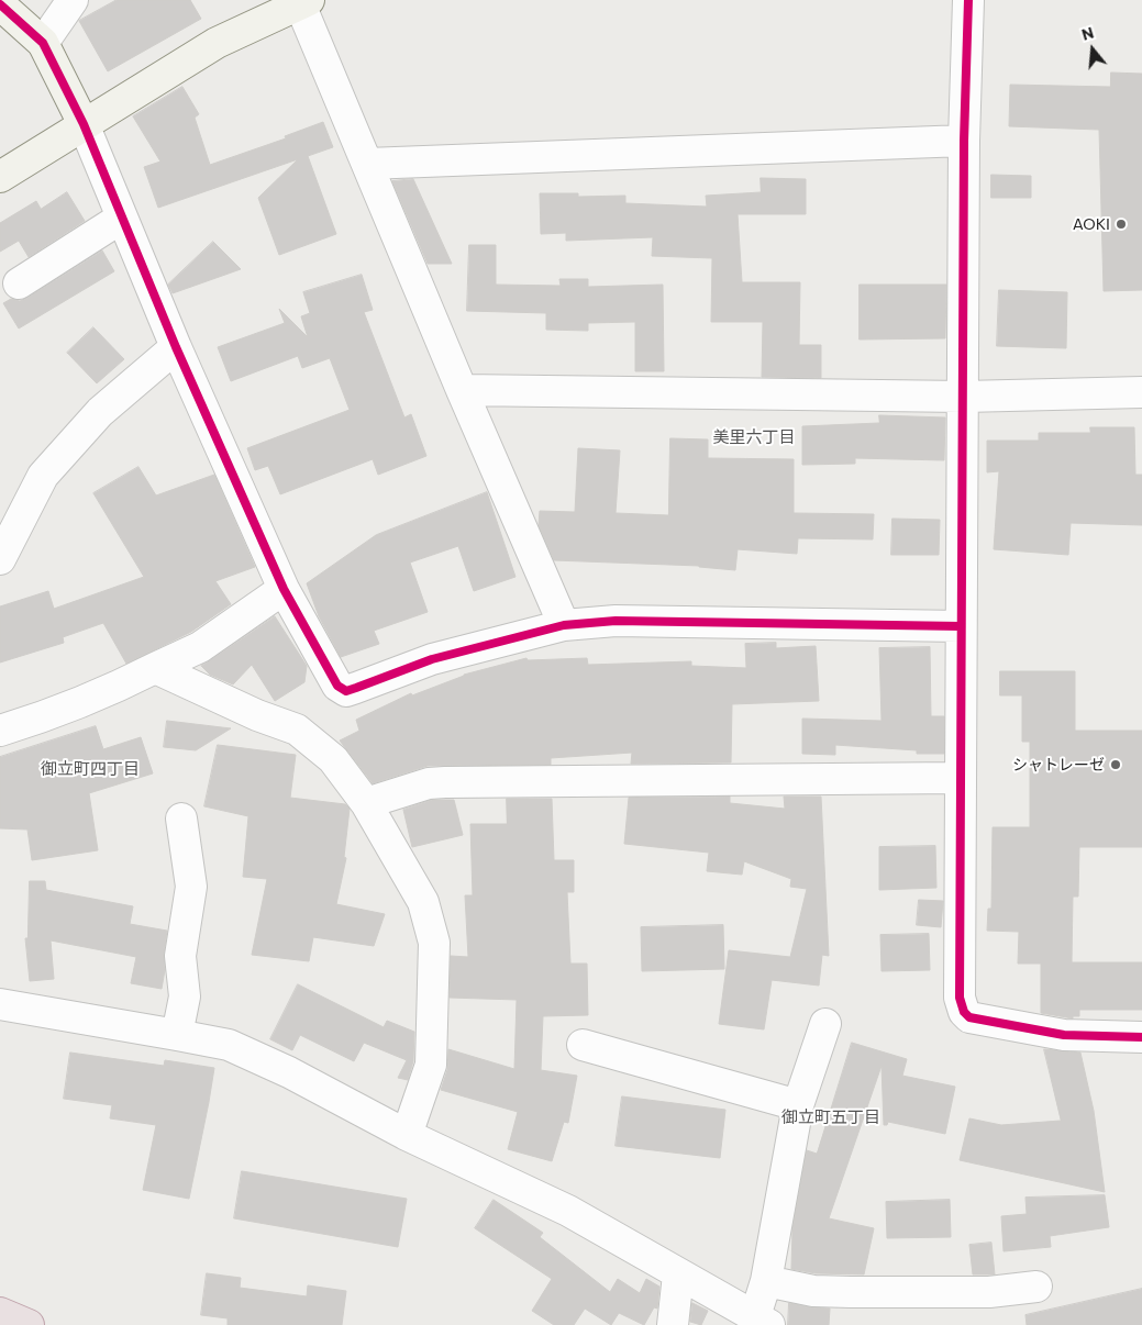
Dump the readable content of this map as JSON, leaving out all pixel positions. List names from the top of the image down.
{
  "districts": ["美里六丁目", "御立町四丁目", "御立町五丁目"],
  "places": ["AOKI", "シャトレーゼ"],
  "north": "top"
}
